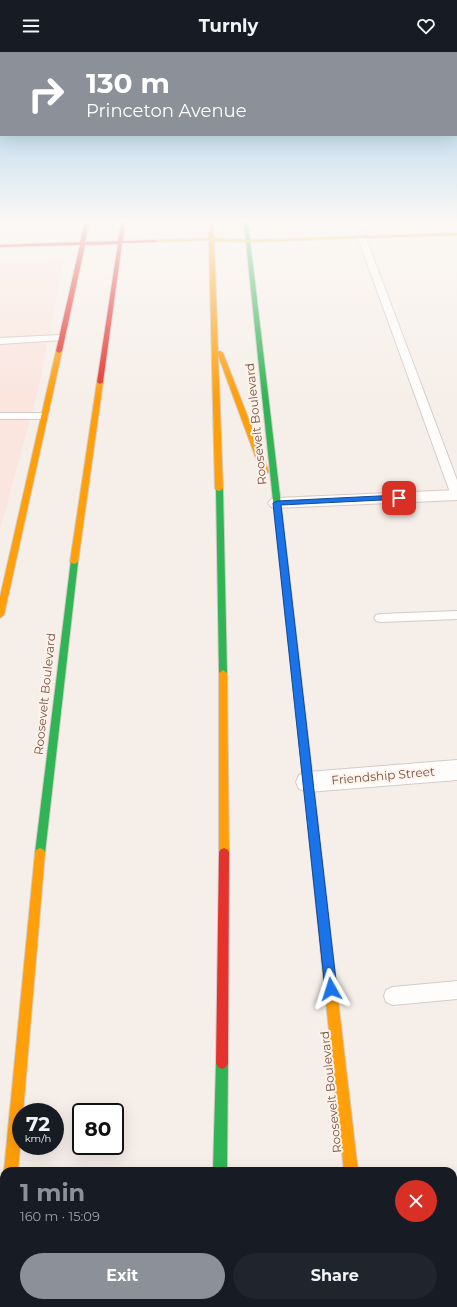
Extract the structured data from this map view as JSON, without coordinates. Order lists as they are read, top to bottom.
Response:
{
  "streets": {
    "main road": ["Roosevelt Boulevard"],
    "street": ["Friendship Street"]
  },
  "crossings": [
    ["Roosevelt Boulevard", "Friendship Street"]
  ],
  "page": {
    "header": "Turnly",
    "turn": ["130 m", "Princeton Avenue"],
    "speed": "72 km/h",
    "limit": "80",
    "heading": ["1 min", "160 m · 15:09"],
    "buttons": ["Exit", "Share"]
  }
}
